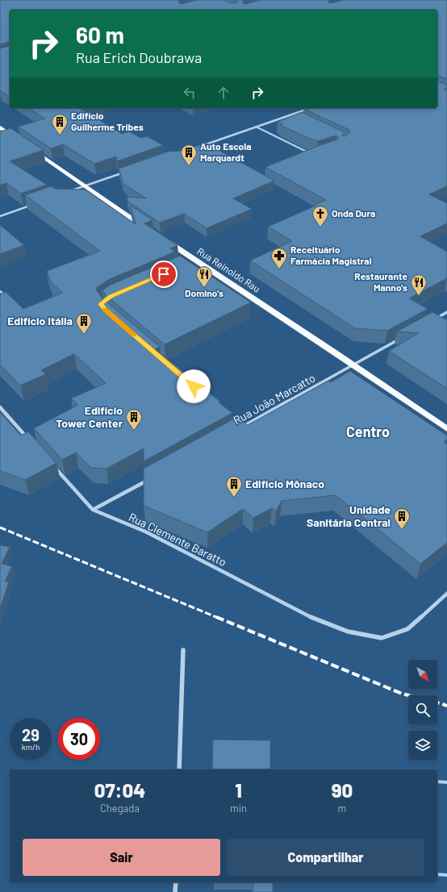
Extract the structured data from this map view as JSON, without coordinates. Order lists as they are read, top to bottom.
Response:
{
  "streets": {
    "main road": ["Rua Reinoldo Rau"],
    "street": ["Rua João Marcatto", "Rua Clemente Baratto"]
  },
  "crossings": [
    ["Rua Reinoldo Rau", "Rua João Marcatto"]
  ],
  "districts": ["Centro"],
  "places": {
    "building": [
      "Edifício Guilherme Tribes",
      "Auto Escola Marquardt",
      "Edifício Itália",
      "Edifício Tower Center",
      "Edifício Mônaco",
      "Unidade Sanitária Central"
    ],
    "church": ["Onda Dura"],
    "pharmacy": ["Receituário Farmácia Magistral"],
    "restaurant": ["Domino's", "Restaurante Manno's"]
  },
  "north": "bottom right",
  "page": {
    "turn": ["60 m", "Rua Erich Doubrawa"],
    "speed": "29 km/h",
    "limit": "30",
    "eta": [
      "07:04",
      "Chegada",
      "1",
      "min",
      "90",
      "m"
    ],
    "buttons": ["Sair", "Compartilhar"]
  }
}
